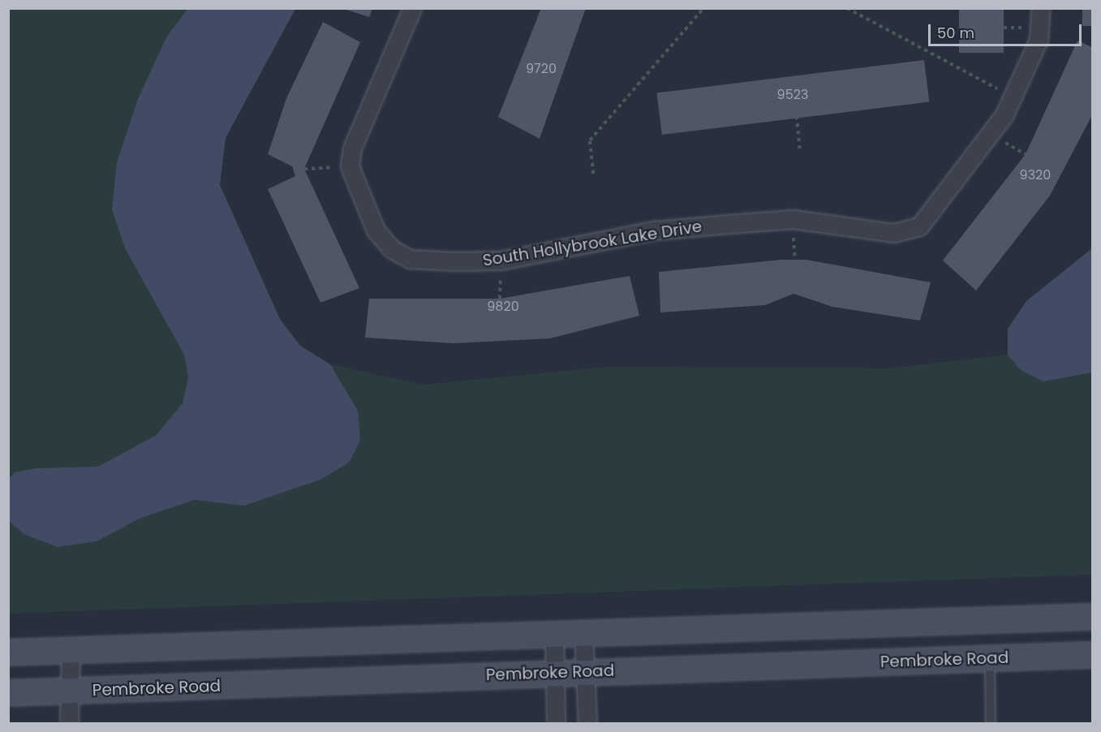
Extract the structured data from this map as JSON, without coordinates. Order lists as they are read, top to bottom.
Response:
{
  "streets": {
    "main road": ["Pembroke Road"],
    "street": ["South Hollybrook Lake Drive"]
  },
  "house_numbers": [
    "9720",
    "9523",
    "9320",
    "9820"
  ],
  "scale_bar": "50 m"
}
